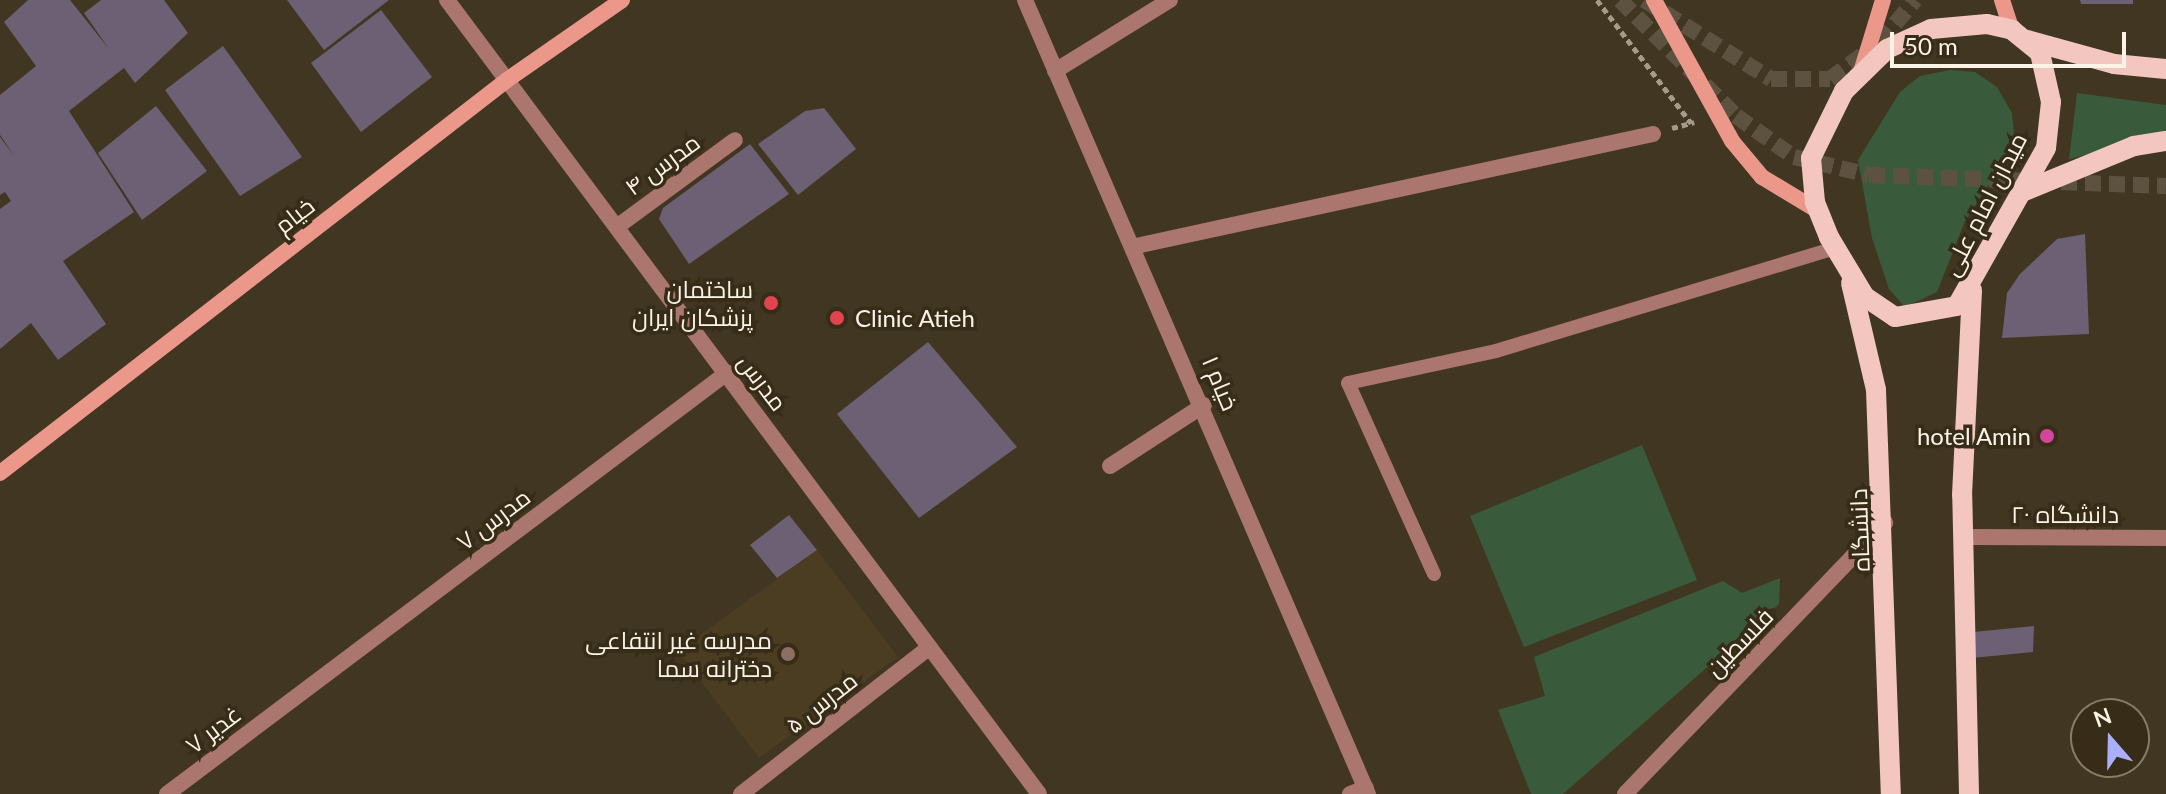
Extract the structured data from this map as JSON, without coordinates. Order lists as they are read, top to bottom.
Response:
{
  "streets": {
    "main road": ["میدان امام علی", "خیام", "دانشگاه"],
    "street": [
      "مدرس ۴",
      "مدرس",
      "خیام ۱",
      "دانشگاه ۲۰",
      "مدرس ۷",
      "فلسطین",
      "مدرس ۵",
      "غدیر ۷"
    ]
  },
  "crossings": [
    ["مدرس ۴", "مدرس"],
    ["میدان امام علی", "دانشگاه"],
    ["خیام", "مدرس"],
    ["مدرس", "مدرس ۷"],
    ["مدرس", "مدرس ۵"],
    ["مدرس ۷", "غدیر ۷"],
    ["دانشگاه", "فلسطین"]
  ],
  "places": [
    "ساختمان پزشکان ایران",
    "Clinic Atieh",
    "hotel Amin",
    "مدرسه غیر انتفاعی دخترانه سما"
  ],
  "scale_bar": "50 m",
  "north": "top"
}
